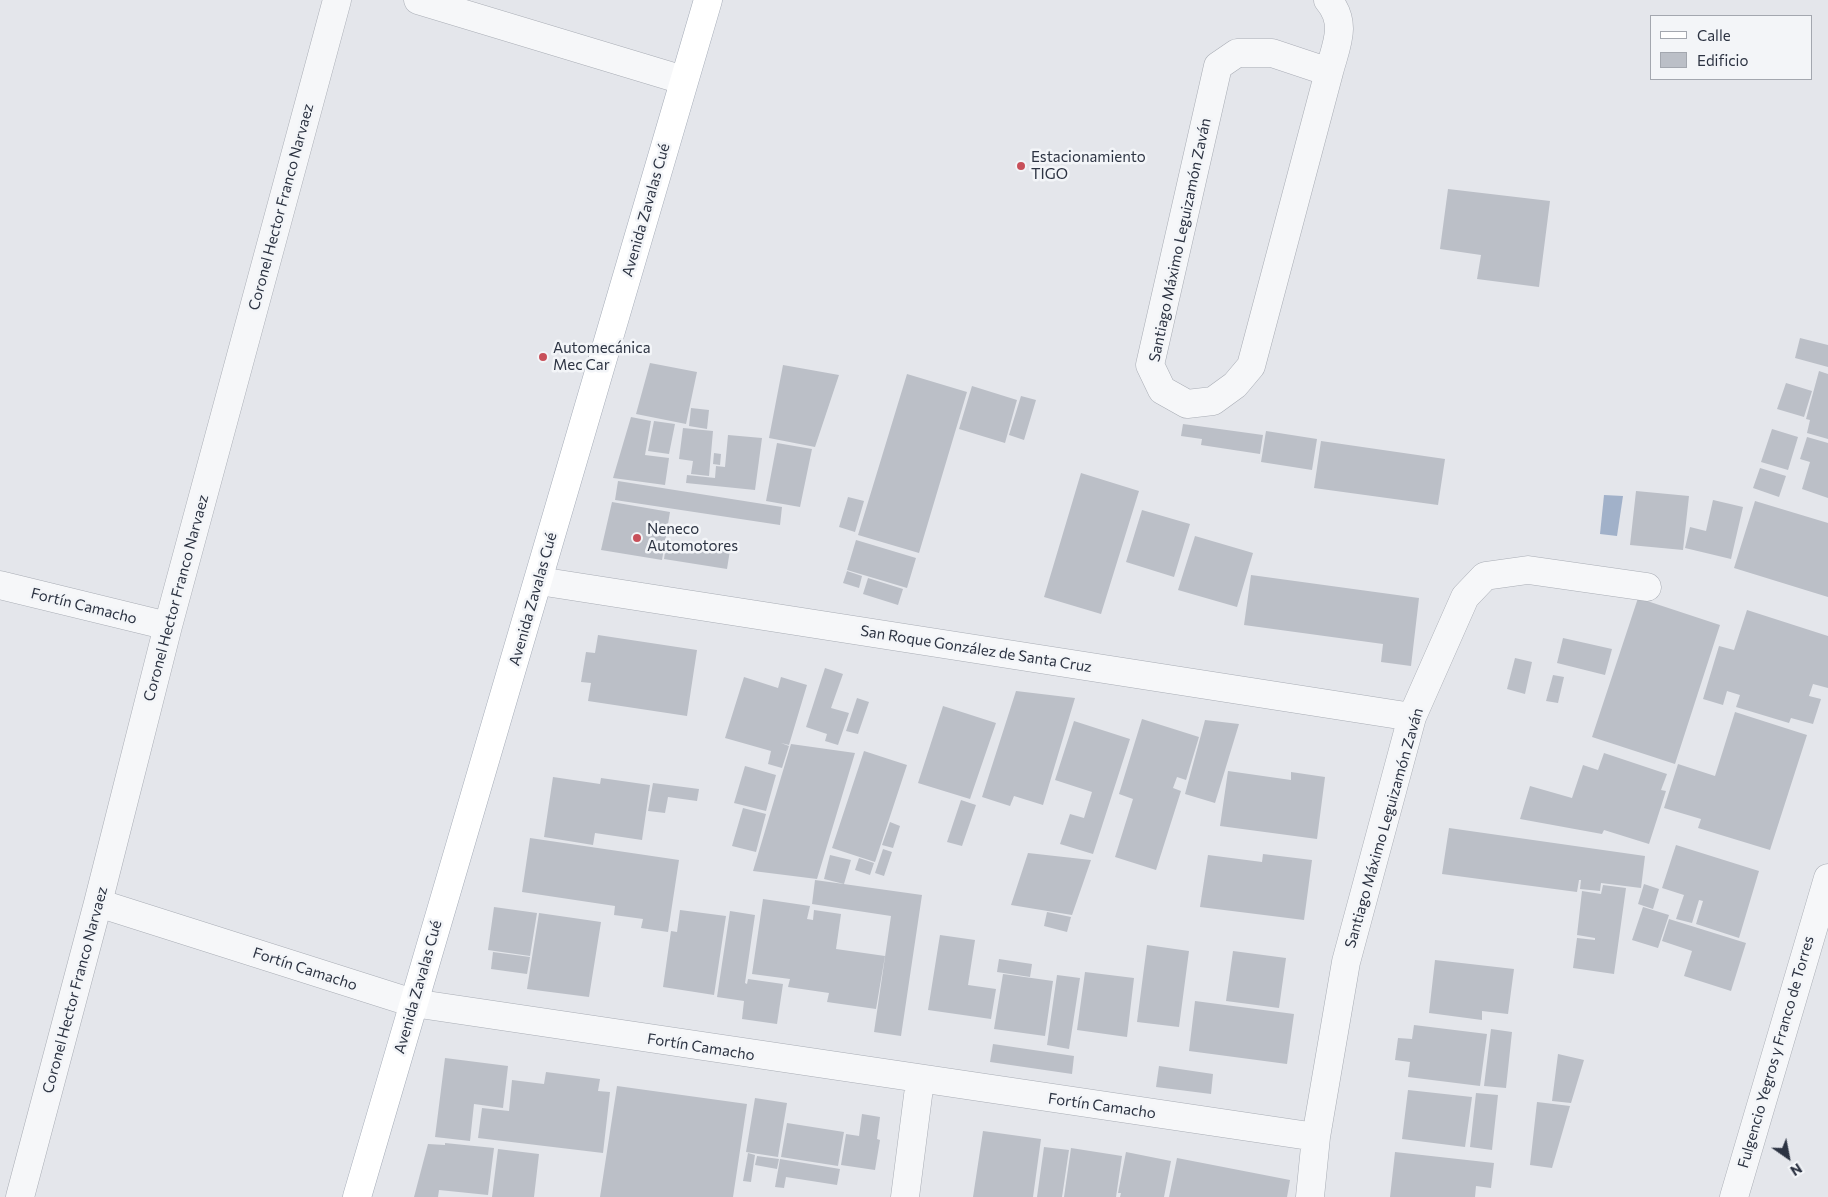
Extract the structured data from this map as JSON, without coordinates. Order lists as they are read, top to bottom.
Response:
{
  "streets": {
    "main road": ["Avenida Zavalas Cué"],
    "street": [
      "Coronel Hector Franco Narvaez",
      "Santiago Máximo Leguizamón Zaván",
      "Fortín Camacho",
      "San Roque González de Santa Cruz",
      "Fulgencio Yegros y Franco de Torres"
    ]
  },
  "crossings": [
    ["Coronel Hector Franco Narvaez", "Fortín Camacho"],
    ["Avenida Zavalas Cué", "Fortín Camacho"],
    ["Avenida Zavalas Cué", "San Roque González de Santa Cruz"],
    ["Santiago Máximo Leguizamón Zaván", "Fortín Camacho"],
    ["Santiago Máximo Leguizamón Zaván", "San Roque González de Santa Cruz"]
  ],
  "places": ["Estacionamiento TIGO", "Automecánica Mec Car", "Neneco Automotores"],
  "legend": ["Calle", "Edificio"],
  "north": "bottom right"
}
